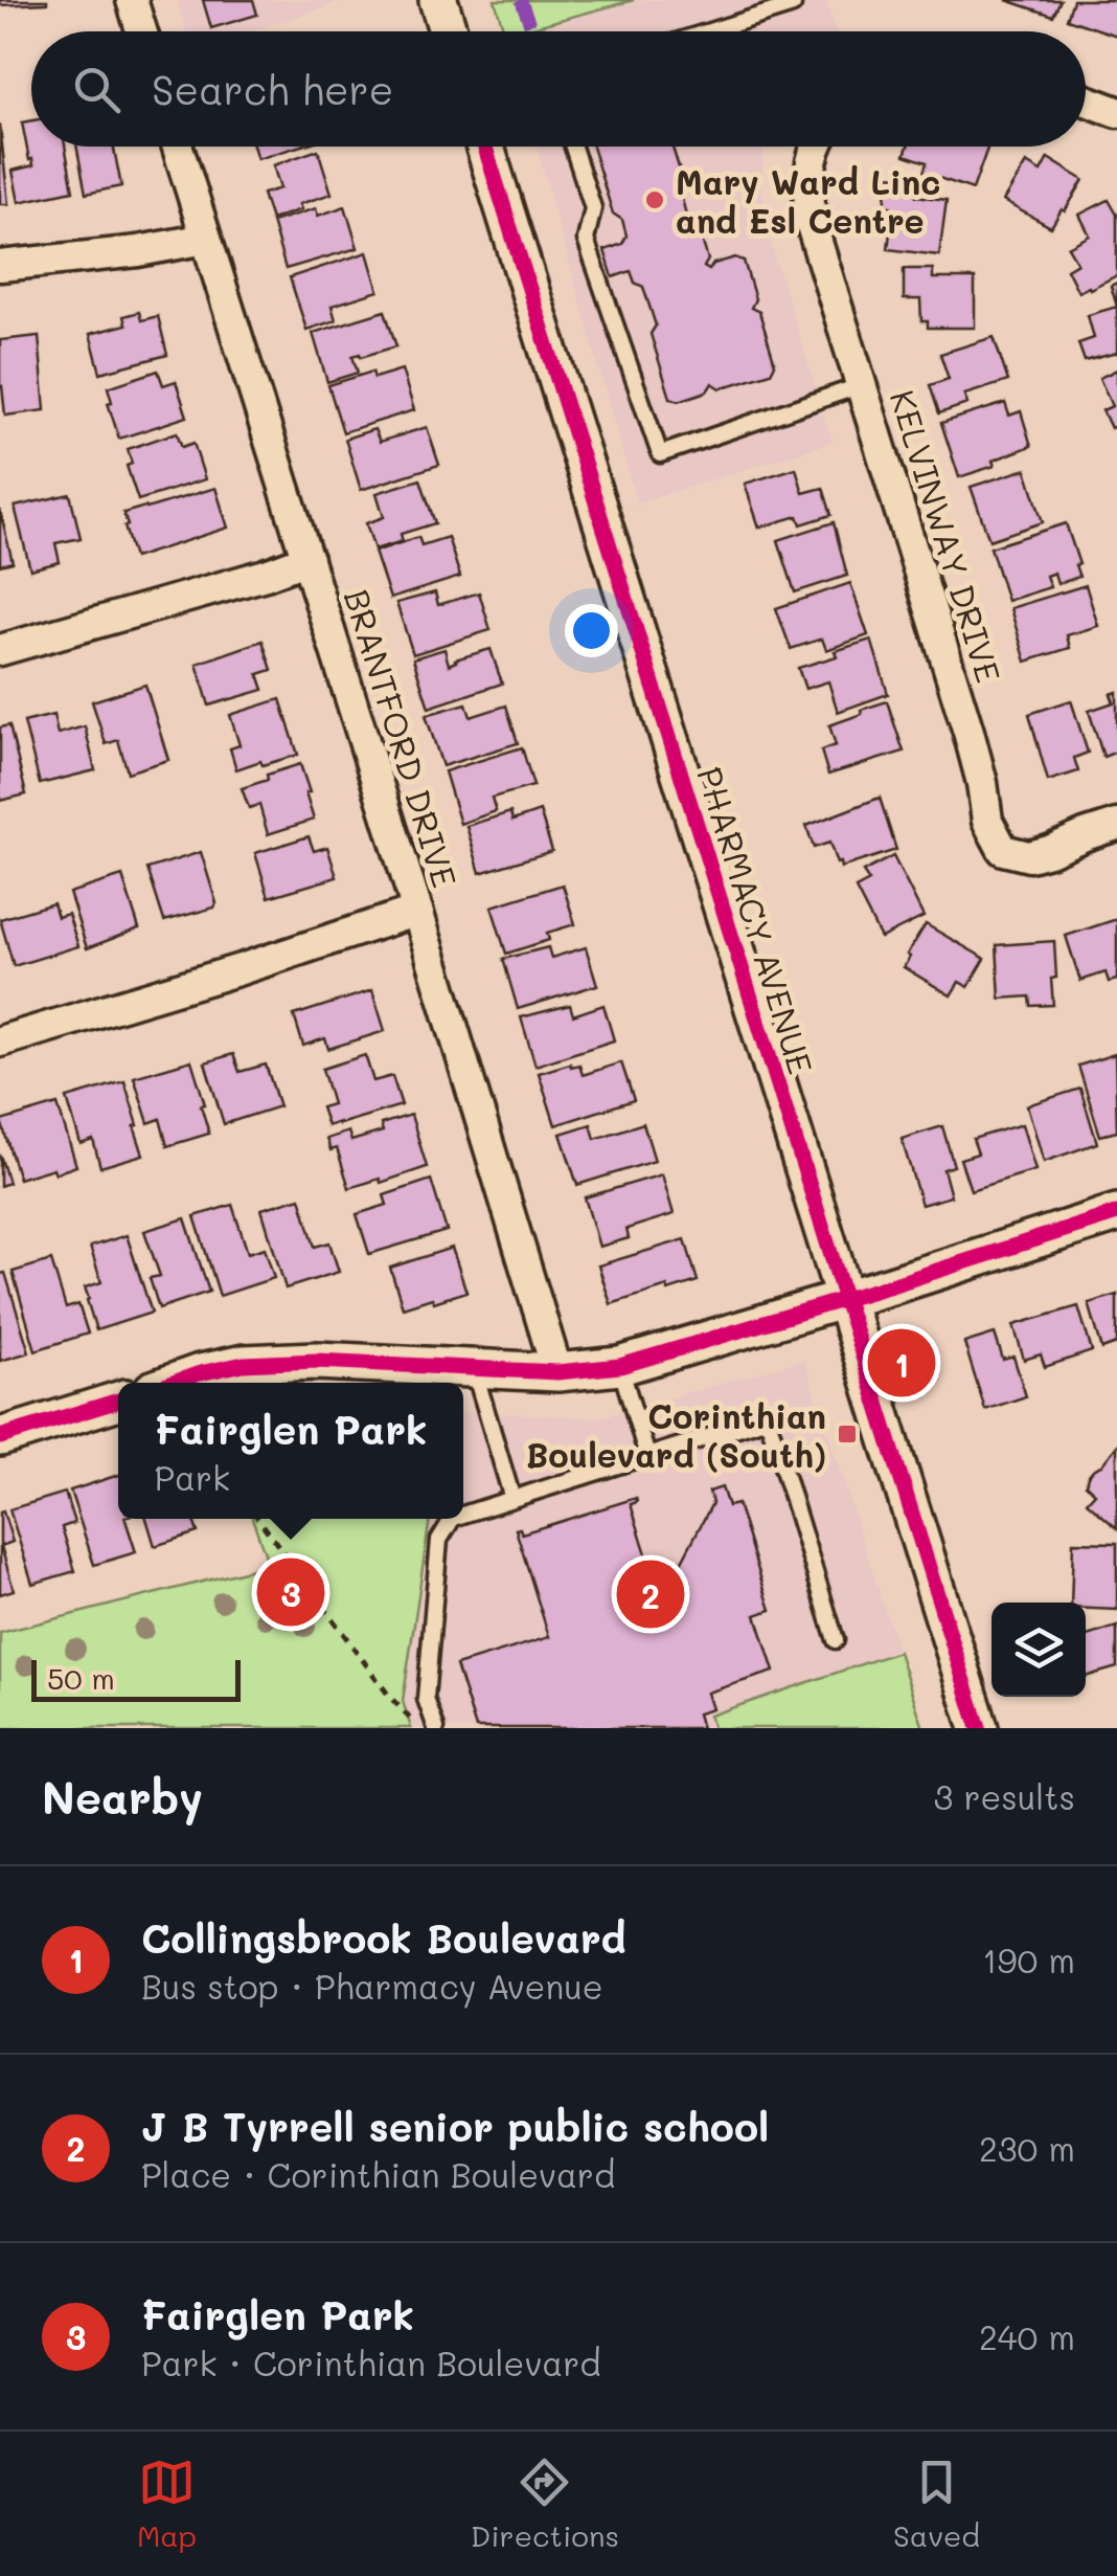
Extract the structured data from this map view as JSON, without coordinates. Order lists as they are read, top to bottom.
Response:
{
  "streets": {
    "street": ["KELVINWAY DRIVE", "BRANTFORD DRIVE", "PHARMACY AVENUE"]
  },
  "places": {
    "other": ["Mary Ward Linc and Esl Centre"],
    "transit": ["Corinthian Boulevard (South)"]
  },
  "scale_bar": "50 m",
  "page": {
    "search": "Search here",
    "pins": ["1", "3", "2"],
    "popup": ["Fairglen Park", "Park"],
    "scale": "50 m",
    "heading": ["Nearby", "3 results"],
    "list": [
      {
        "mark": "1",
        "name": "Collingsbrook Boulevard",
        "note": "Bus stop · Pharmacy Avenue",
        "value": "190 m"
      },
      {
        "mark": "2",
        "name": "J B Tyrrell senior public school",
        "note": "Place · Corinthian Boulevard",
        "value": "230 m"
      },
      {
        "mark": "3",
        "name": "Fairglen Park",
        "note": "Park · Corinthian Boulevard",
        "value": "240 m"
      }
    ],
    "nav": ["Map", "Directions", "Saved"]
  }
}
